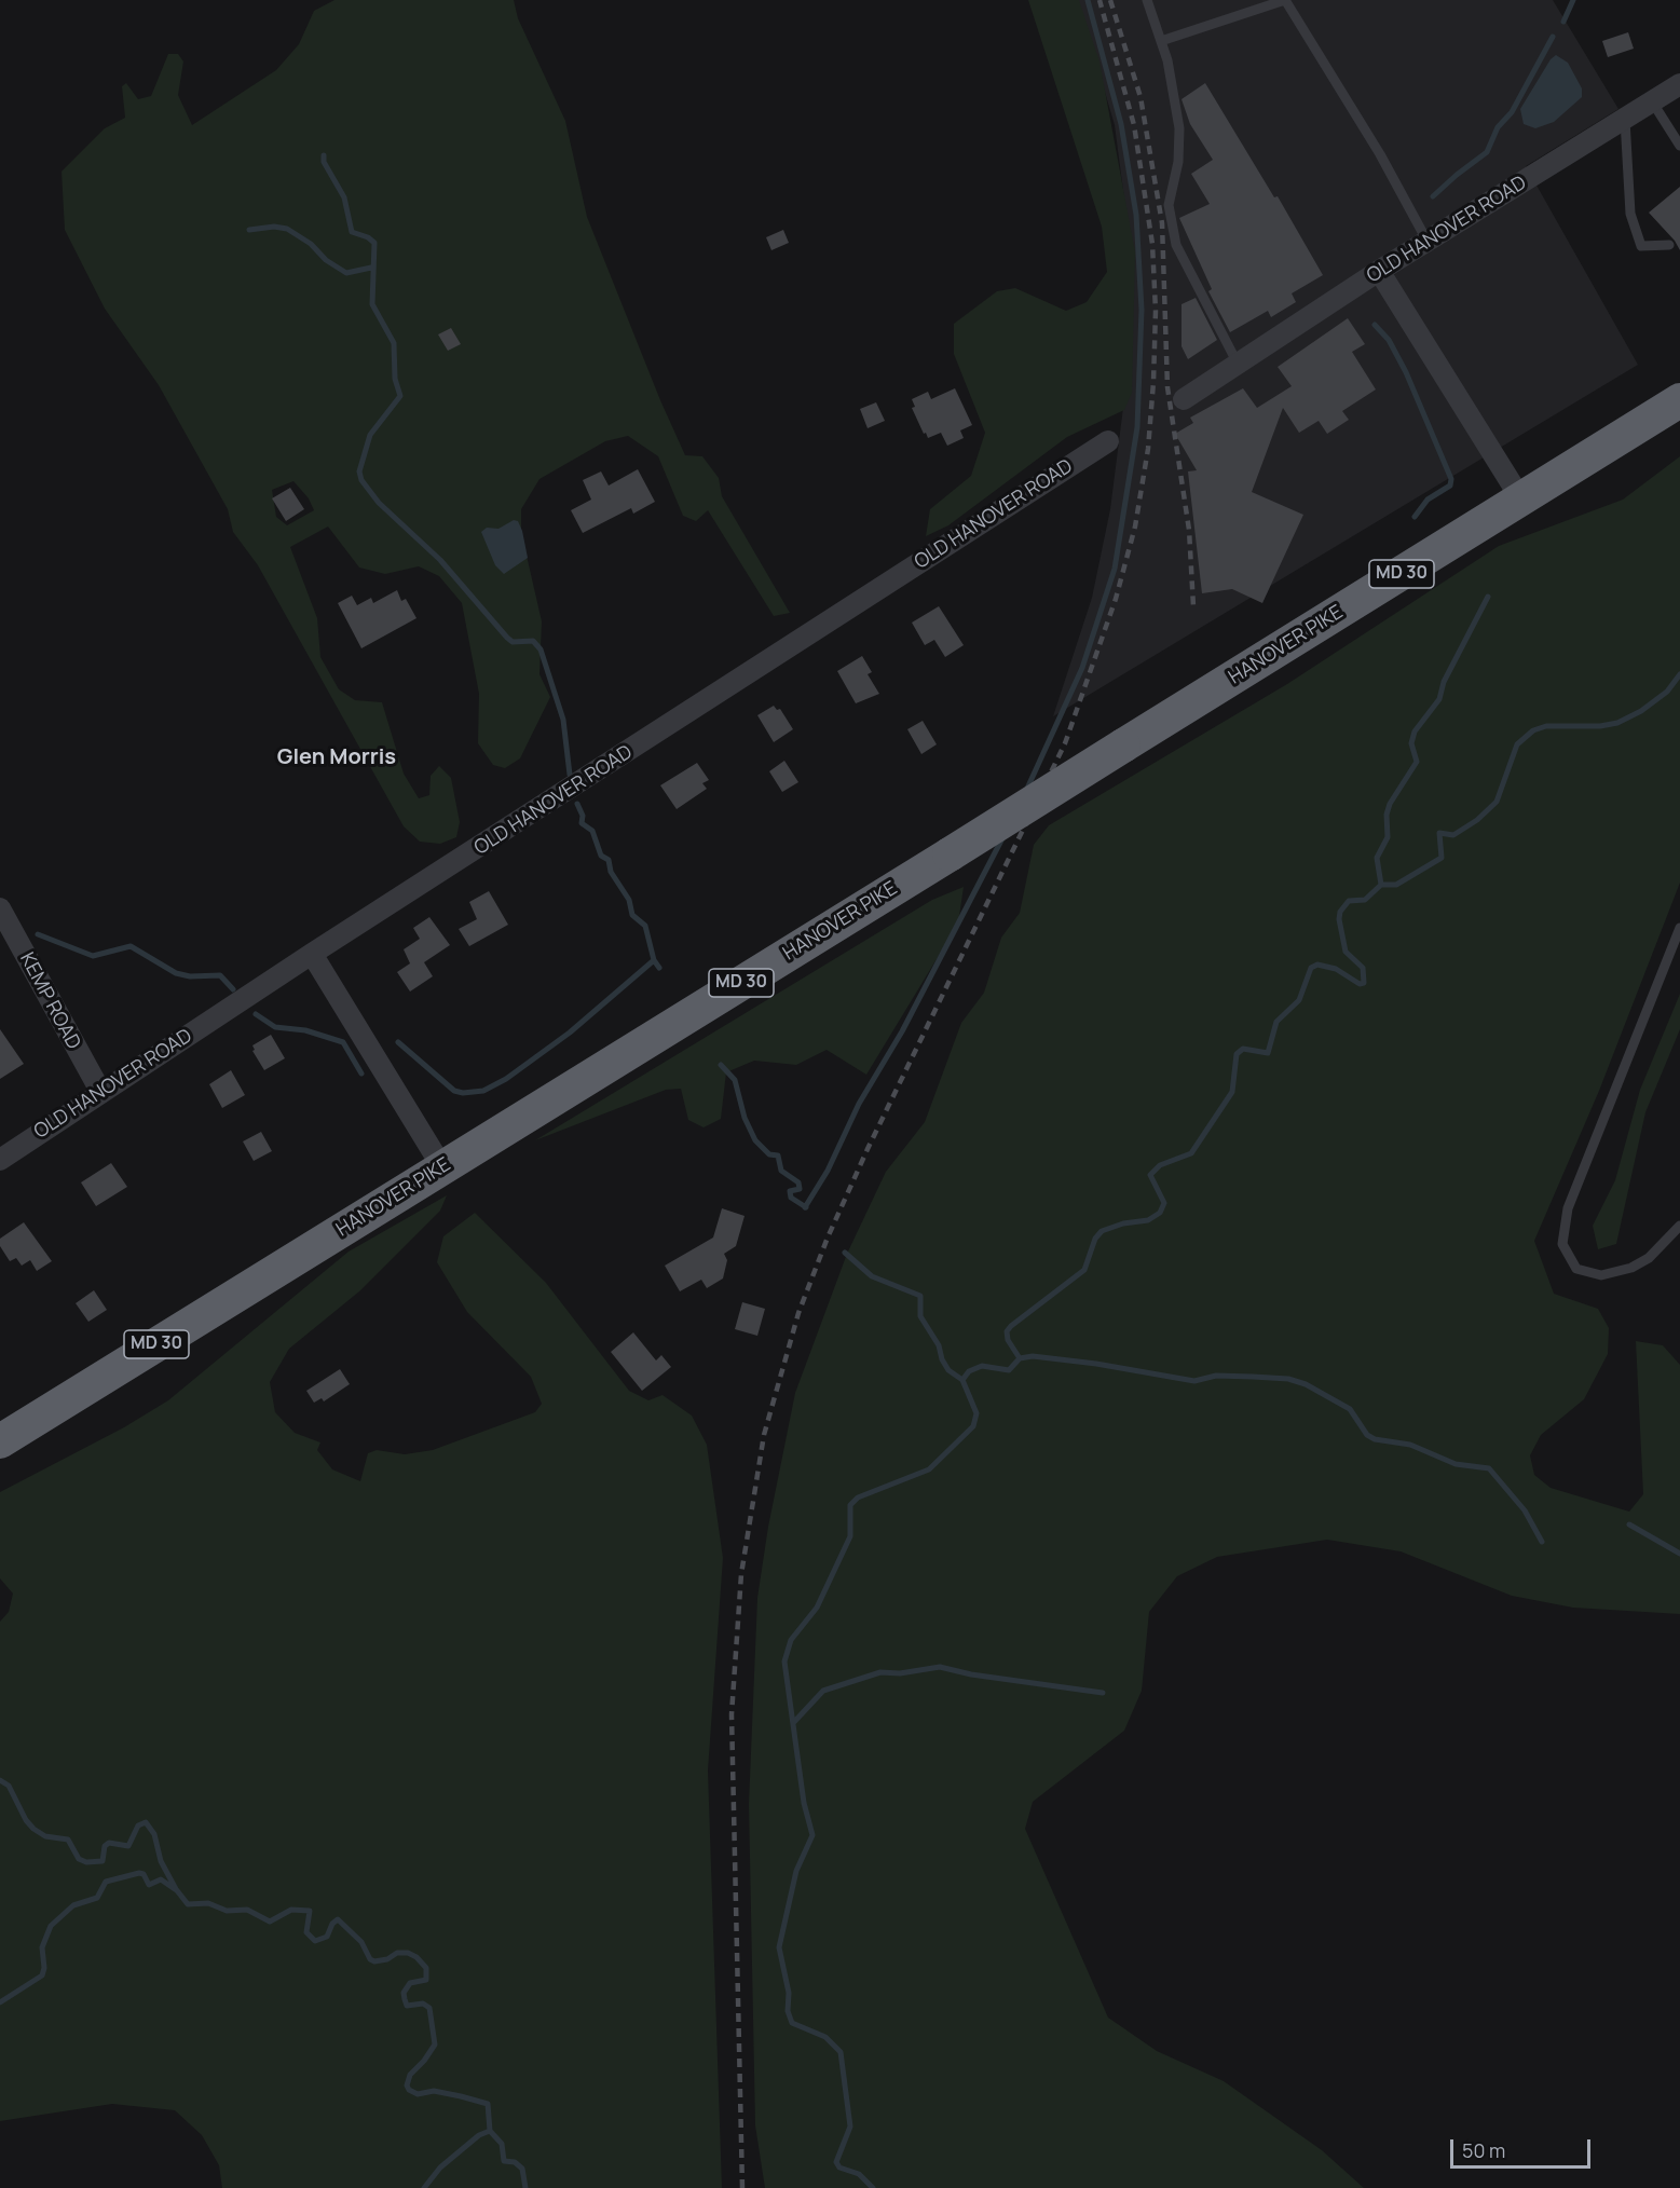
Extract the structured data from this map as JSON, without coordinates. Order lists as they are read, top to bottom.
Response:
{
  "streets": {
    "highway": ["MD 30", "HANOVER PIKE"],
    "street": ["OLD HANOVER ROAD", "KEMP ROAD"]
  },
  "crossings": [
    ["OLD HANOVER ROAD", "KEMP ROAD"]
  ],
  "districts": ["Glen Morris"],
  "scale_bar": "50 m"
}
